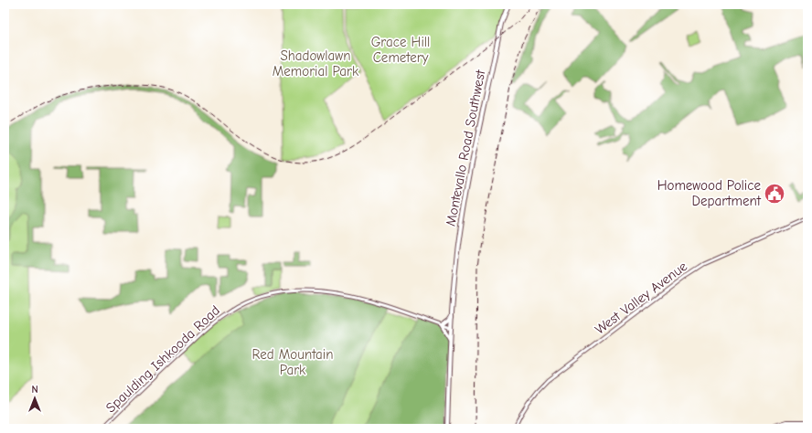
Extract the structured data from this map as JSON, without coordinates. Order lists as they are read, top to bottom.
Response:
{
  "streets": {
    "main road": ["Montevallo Road Southwest"],
    "street": ["West Valley Avenue", "Spaulding Ishkooda Road"]
  },
  "parks": ["Grace Hill Cemetery", "Shadowlawn Memorial Park", "Red Mountain Park"],
  "places": {
    "public building": ["Homewood Police Department"]
  },
  "north": "top"
}
